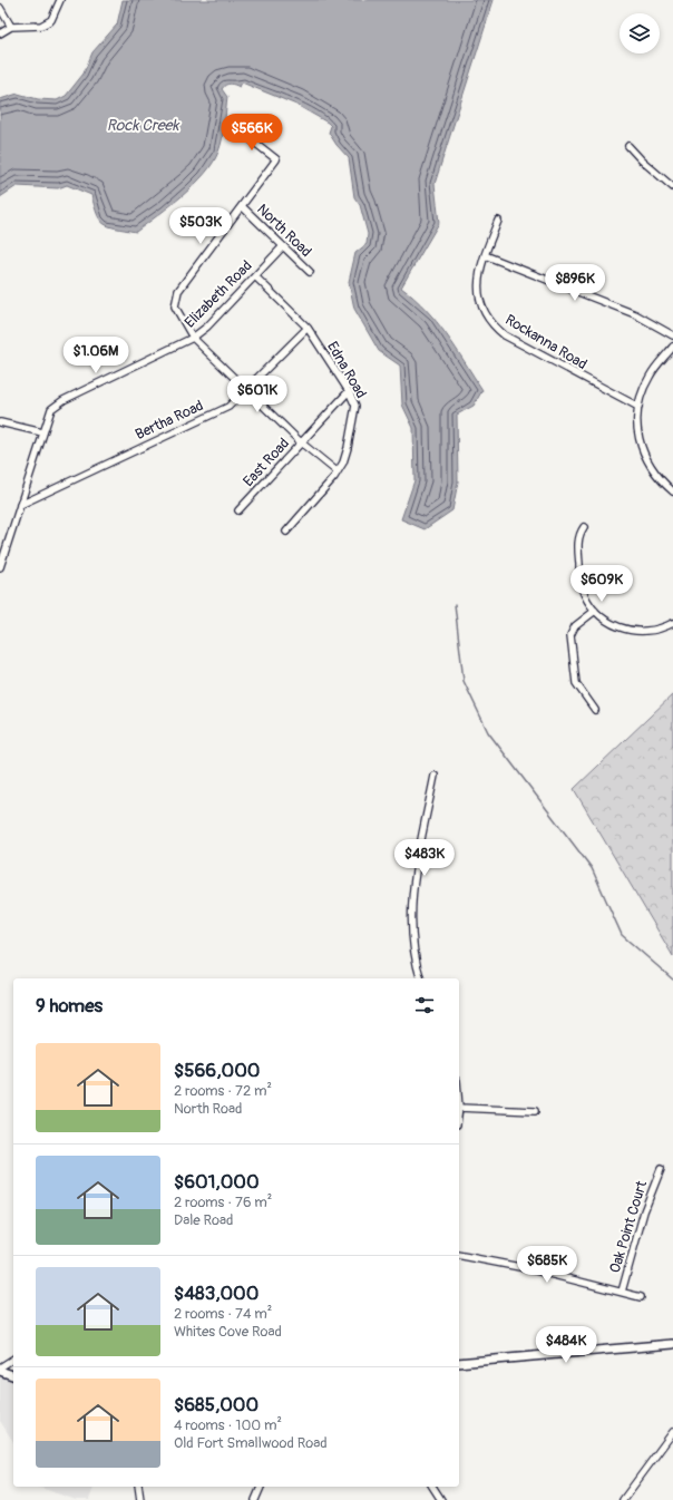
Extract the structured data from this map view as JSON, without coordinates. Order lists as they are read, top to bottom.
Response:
{
  "streets": {
    "street": [
      "North Road",
      "Elizabeth Road",
      "Rockanna Road",
      "Edna Road",
      "Bertha Road",
      "East Road",
      "Oak Point Court"
    ]
  },
  "crossings": [
    ["North Road", "Elizabeth Road"],
    ["Elizabeth Road", "Edna Road"],
    ["Elizabeth Road", "Bertha Road"],
    ["Edna Road", "Bertha Road"],
    ["Edna Road", "East Road"]
  ],
  "water": ["Rock Creek"],
  "page": {
    "price": [
      "$566K",
      "$503K",
      "$896K",
      "$1.06M",
      "$601K",
      "$609K",
      "$483K",
      "$685K",
      "$484K"
    ],
    "heading": "9 homes",
    "list": [
      {
        "name": "$566,000",
        "note": "2 rooms · 72 m² · North Road"
      },
      {
        "name": "$601,000",
        "note": "2 rooms · 76 m² · Dale Road"
      },
      {
        "name": "$483,000",
        "note": "2 rooms · 74 m² · Whites Cove Road"
      },
      {
        "name": "$685,000",
        "note": "4 rooms · 100 m² · Old Fort Smallwood Road"
      }
    ]
  }
}
